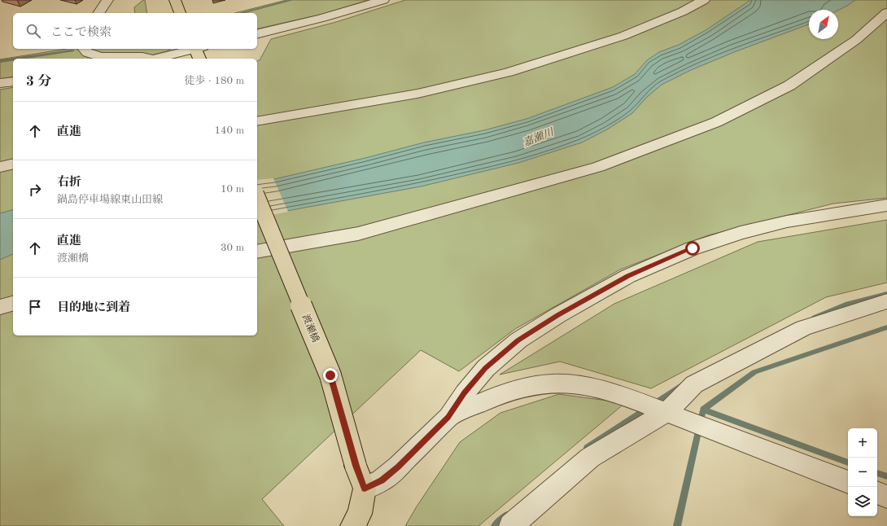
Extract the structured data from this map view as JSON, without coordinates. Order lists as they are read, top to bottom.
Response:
{
  "streets": {
    "main road": ["渡瀬橋"]
  },
  "water": ["嘉瀬川"],
  "north": "top right",
  "page": {
    "search": "ここで検索",
    "heading": ["3 分", "徒歩 · 180 m"],
    "list": [
      ["直進", "140 m"],
      ["右折", "鍋島停車場線東山田線", "10 m"],
      ["直進", "渡瀬橋", "30 m"],
      "目的地に到着"
    ],
    "map_buttons": ["+", "−"]
  }
}
